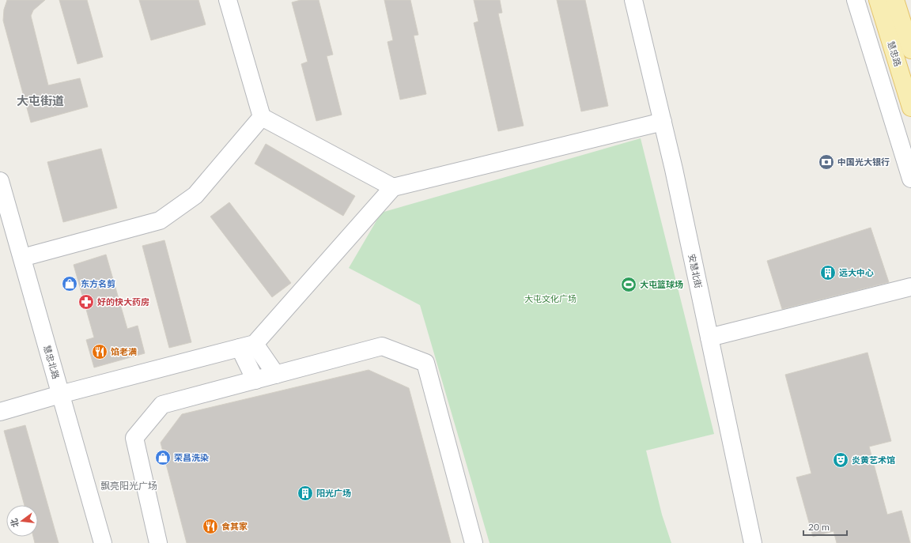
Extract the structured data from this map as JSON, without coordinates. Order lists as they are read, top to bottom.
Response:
{
  "streets": {
    "main road": ["慧忠路"],
    "street": ["安慧北街", "慧忠北路"]
  },
  "districts": ["大屯街道", "飘亮阳光广场"],
  "parks": ["大屯文化广场"],
  "places": {
    "bank": ["中国光大银行"],
    "building": ["远大中心", "阳光广场"],
    "shop": ["东方名剪", "荣昌洗染"],
    "sports": ["大屯篮球场"],
    "pharmacy": ["好的快大药房"],
    "restaurant": ["馅老满", "食其家"],
    "theatre": ["炎黄艺术馆"]
  },
  "scale_bar": "20 m",
  "north": "left"
}
